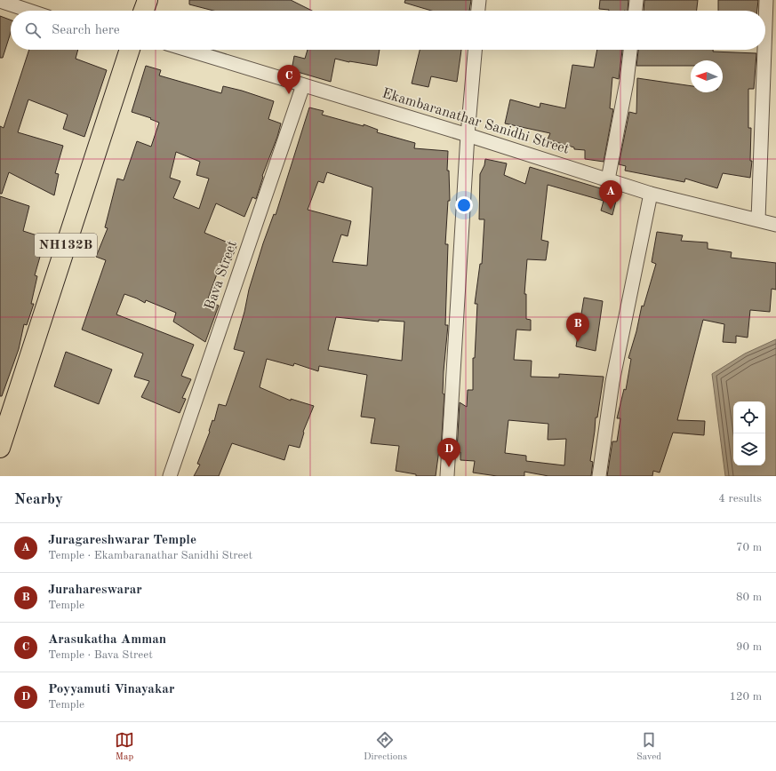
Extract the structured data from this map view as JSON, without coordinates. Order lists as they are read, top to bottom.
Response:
{
  "streets": {
    "highway": ["NH132B"],
    "street": ["Ekambaranathar Sanidhi Street", "Bava Street"]
  },
  "crossings": [
    ["Ekambaranathar Sanidhi Street", "Bava Street"]
  ],
  "north": "left",
  "page": {
    "search": "Search here",
    "pins": [
      "C",
      "A",
      "B",
      "D"
    ],
    "heading": ["Nearby", "4 results"],
    "list": [
      {
        "mark": "A",
        "name": "Juragareshwarar Temple",
        "note": "Temple · Ekambaranathar Sanidhi Street",
        "value": "70 m"
      },
      {
        "mark": "B",
        "name": "Jurahareswarar",
        "note": "Temple",
        "value": "80 m"
      },
      {
        "mark": "C",
        "name": "Arasukatha Amman",
        "note": "Temple · Bava Street",
        "value": "90 m"
      },
      {
        "mark": "D",
        "name": "Poyyamuti Vinayakar",
        "note": "Temple",
        "value": "120 m"
      }
    ],
    "nav": ["Map", "Directions", "Saved"]
  }
}
